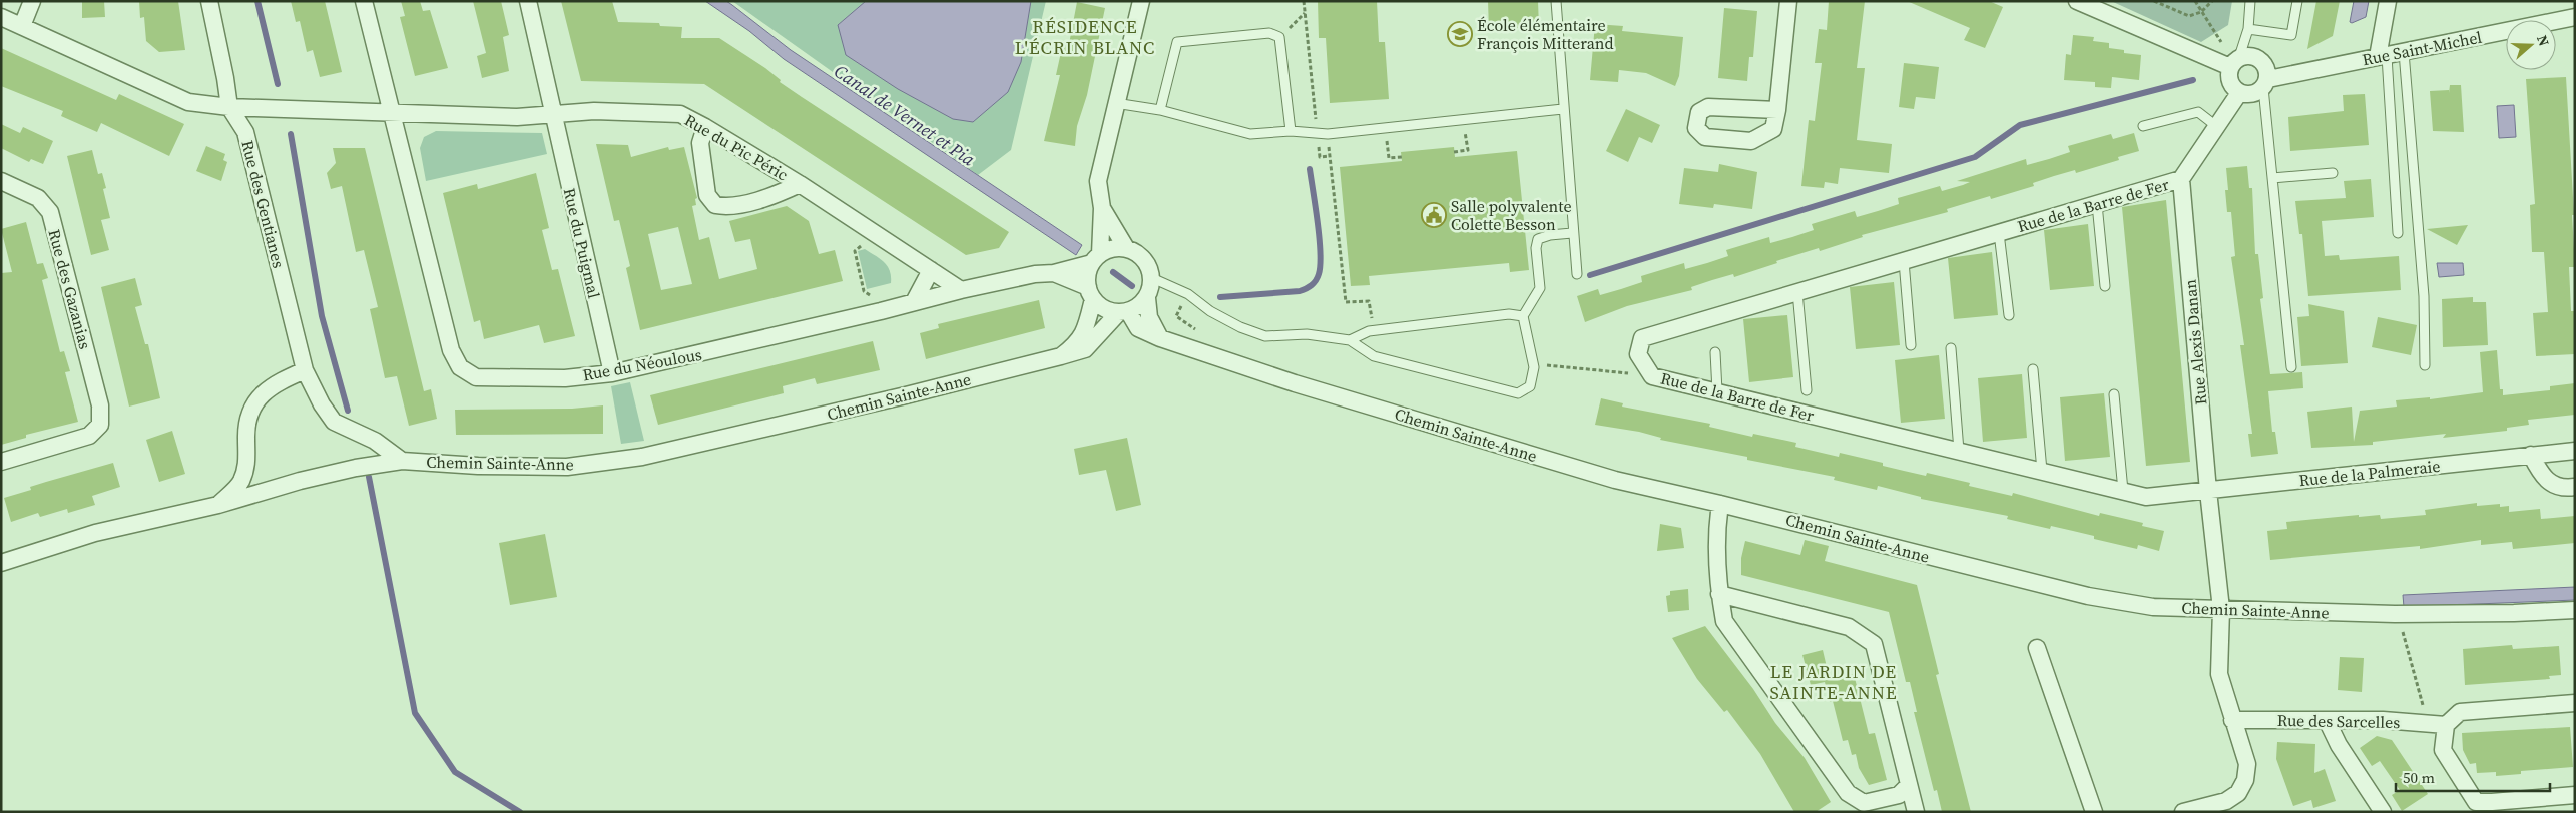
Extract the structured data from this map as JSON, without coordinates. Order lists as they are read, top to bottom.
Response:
{
  "streets": {
    "street": [
      "Rue Saint-Michel",
      "Rue du Pic Péric",
      "Rue des Gentianes",
      "Rue de la Barre de Fer",
      "Rue du Puigmal",
      "Rue des Gazanias",
      "Rue Alexis Danan",
      "Rue du Néoulous",
      "Chemin Sainte-Anne",
      "Rue de la Palmeraie",
      "Rue des Sarcelles"
    ]
  },
  "crossings": [
    ["Rue du Pic Péric", "Rue des Gentianes"],
    ["Rue du Pic Péric", "Rue du Puigmal"],
    ["Rue du Pic Péric", "Rue du Néoulous"],
    ["Rue des Gentianes", "Chemin Sainte-Anne"],
    ["Rue de la Barre de Fer", "Rue Alexis Danan"],
    ["Rue de la Barre de Fer", "Rue de la Palmeraie"],
    ["Rue du Puigmal", "Rue du Néoulous"],
    ["Rue Alexis Danan", "Chemin Sainte-Anne"],
    ["Rue Alexis Danan", "Rue de la Palmeraie"],
    ["Rue Alexis Danan", "Rue des Sarcelles"],
    ["Rue du Néoulous", "Chemin Sainte-Anne"]
  ],
  "districts": ["RÉSIDENCE L'ÉCRIN BLANC", "LE JARDIN DE SAINTE-ANNE"],
  "water": ["Canal de Vernet et Pia"],
  "places": {
    "school or university": ["École élémentaire François Mitterand"],
    "public building": ["Salle polyvalente Colette Besson"]
  },
  "scale_bar": "50 m",
  "north": "right"
}
